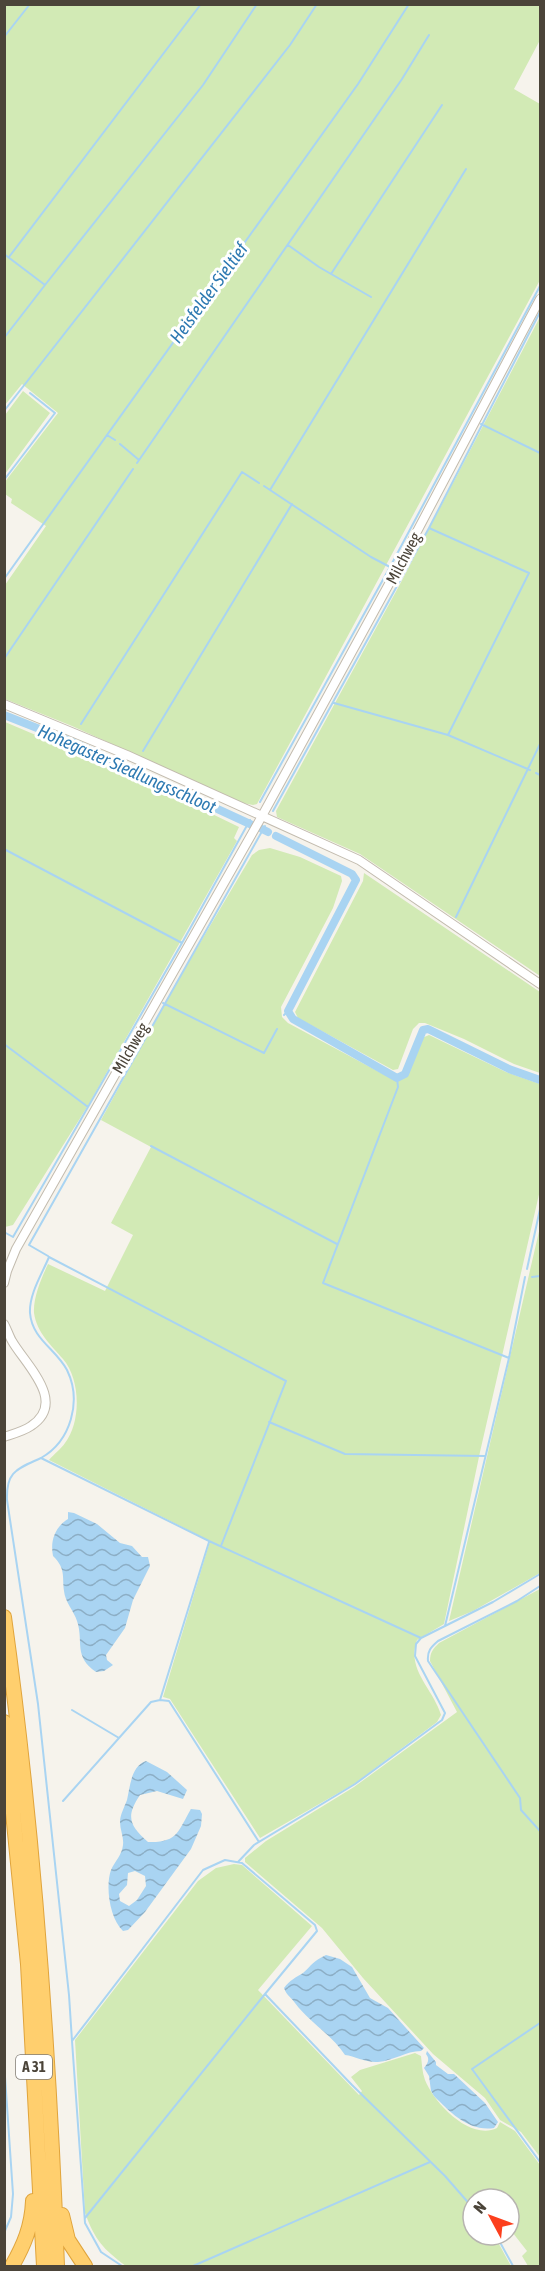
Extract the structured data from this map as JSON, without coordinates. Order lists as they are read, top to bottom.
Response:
{
  "streets": {
    "highway": ["A 31"],
    "street": ["Milchweg"]
  },
  "water": ["Heisfelder Sieltief", "Hohegaster Siedlungsschloot"],
  "north": "top left"
}
